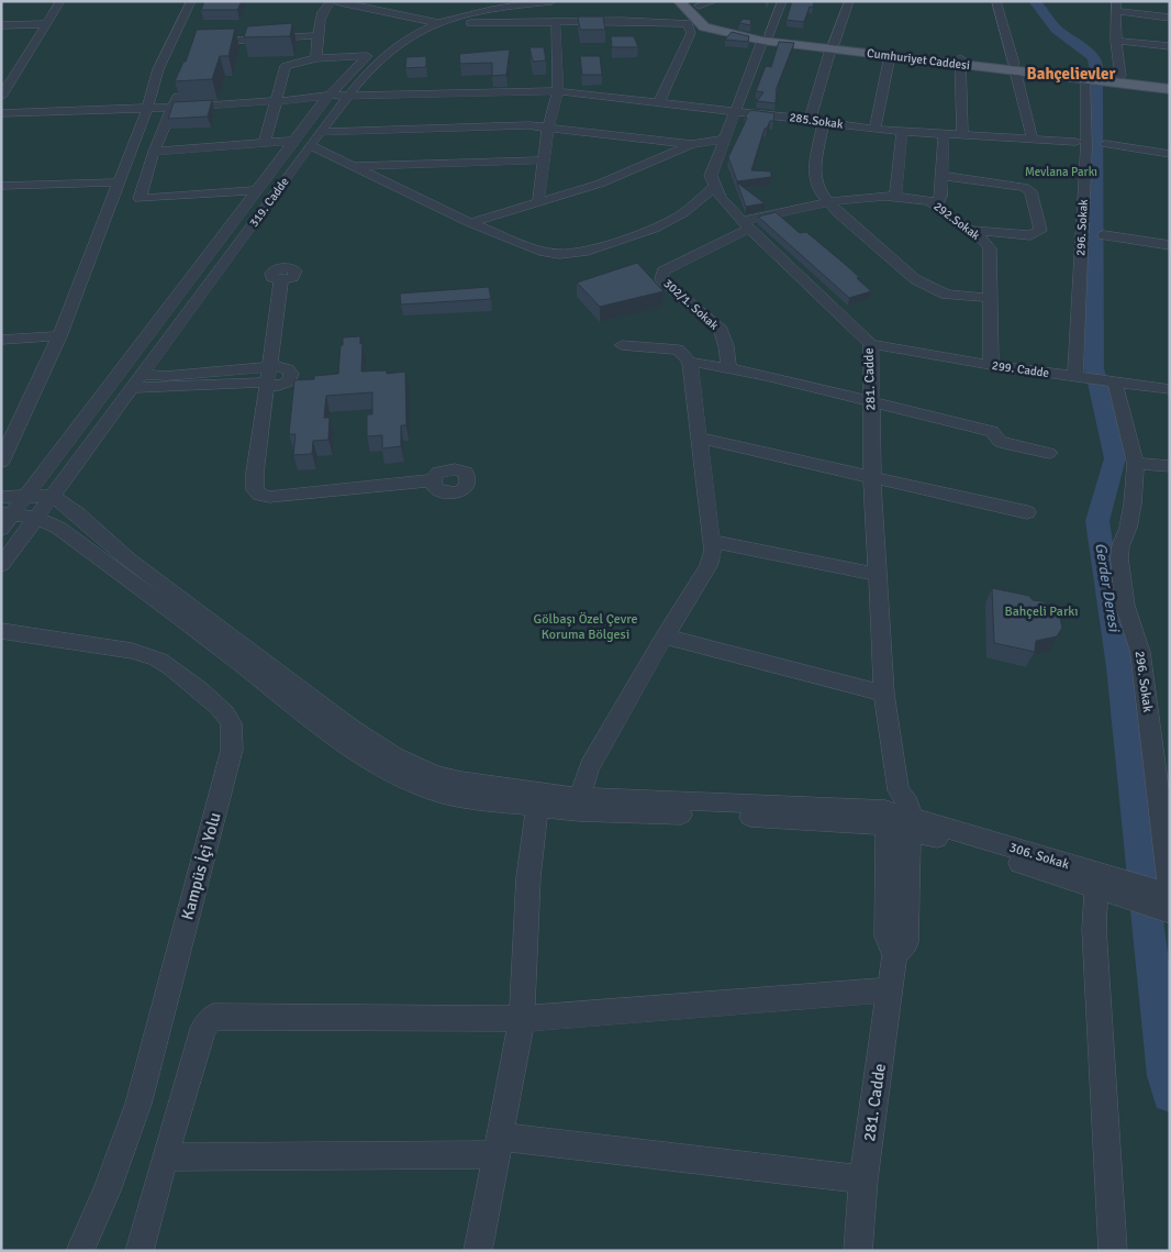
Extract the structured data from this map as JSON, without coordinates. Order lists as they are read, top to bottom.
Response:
{
  "streets": {
    "main road": ["Cumhuriyet Caddesi"],
    "street": [
      "285.Sokak",
      "319. Cadde",
      "292.Sokak",
      "296. Sokak",
      "302/1. Sokak",
      "299. Cadde",
      "281. Cadde",
      "Kampüs İçi Yolu"
    ]
  },
  "crossings": [
    ["Cumhuriyet Caddesi", "296. Sokak"],
    ["285.Sokak", "319. Cadde"],
    ["292.Sokak", "302/1. Sokak"],
    ["292.Sokak", "299. Cadde"],
    ["292.Sokak", "281. Cadde"],
    ["296. Sokak", "299. Cadde"],
    ["302/1. Sokak", "281. Cadde"],
    ["299. Cadde", "281. Cadde"]
  ],
  "districts": ["Bahçelievler"],
  "water": ["Gerder Deresi"],
  "parks": ["Mevlana Parkı", "Bahçeli Parkı", "Gölbaşı Özel Çevre Koruma Bölgesi"]
}
